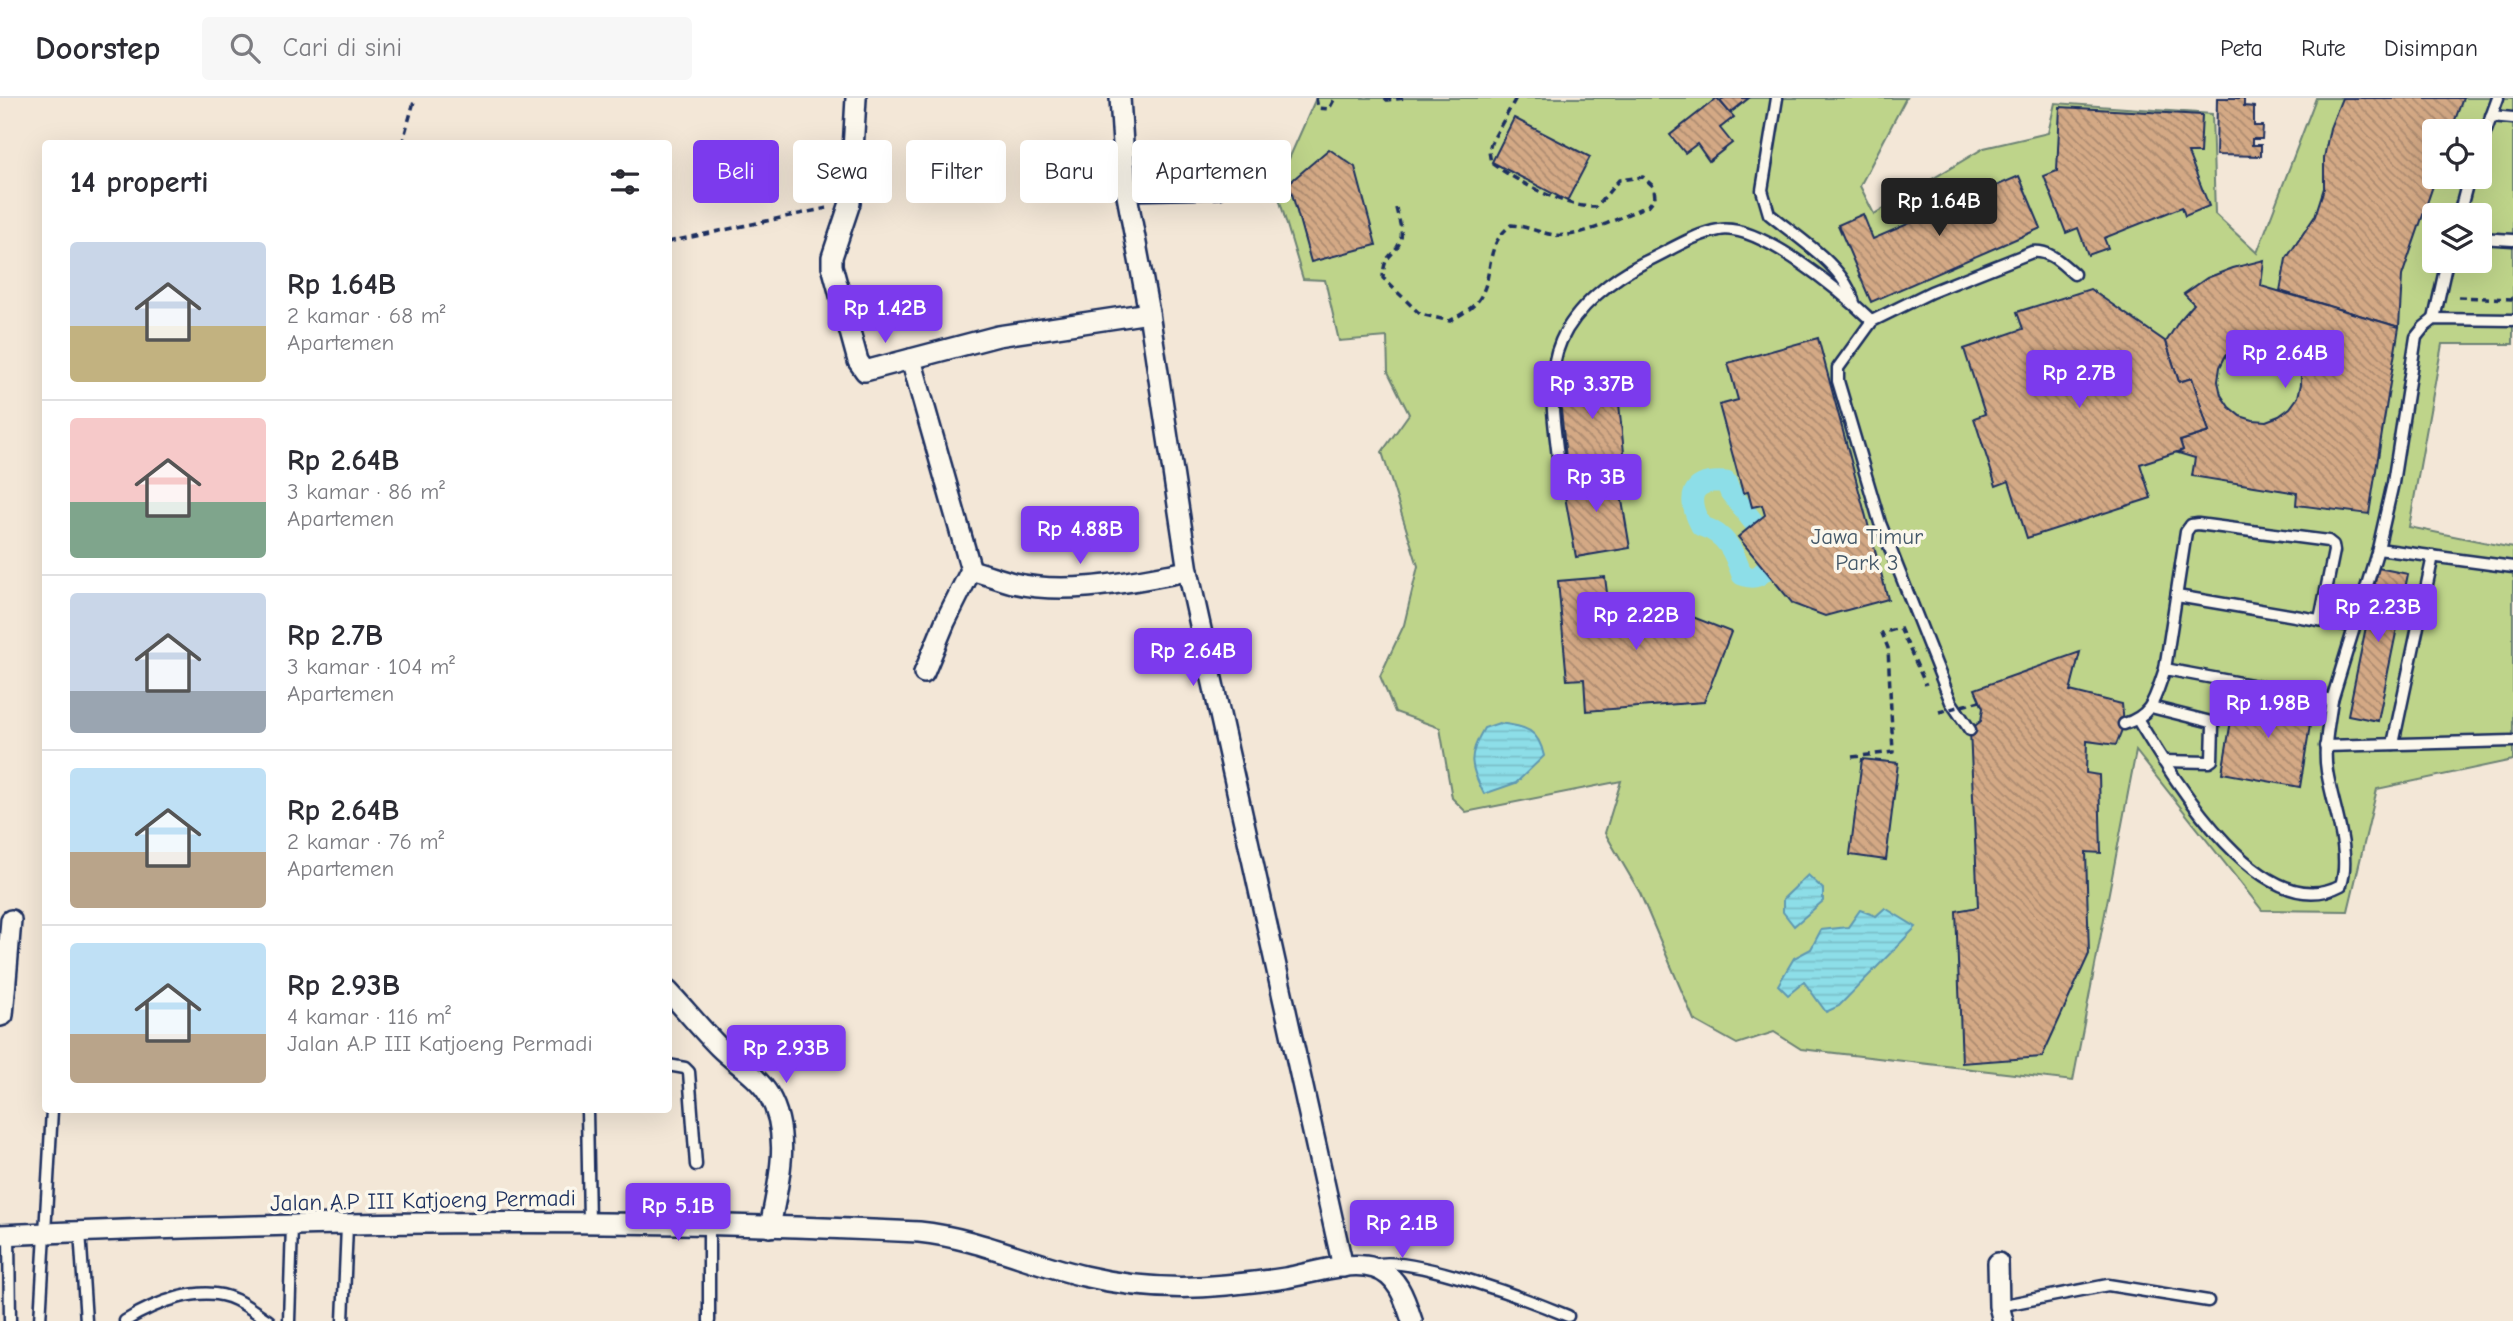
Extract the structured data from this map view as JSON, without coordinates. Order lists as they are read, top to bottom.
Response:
{
  "streets": {
    "street": ["Jalan A.P III Katjoeng Permadi"]
  },
  "parks": ["Jawa Timur Park 3"],
  "page": {
    "header": "Doorstep",
    "search": "Cari di sini",
    "nav": ["Peta", "Rute", "Disimpan"],
    "chip": [
      "Beli",
      "Sewa",
      "Filter",
      "Baru",
      "Apartemen"
    ],
    "heading": "14 properti",
    "price": [
      "Rp 1.64B",
      "Rp 1.42B",
      "Rp 2.64B",
      "Rp 2.7B",
      "Rp 3.37B",
      "Rp 3B",
      "Rp 4.88B",
      "Rp 2.23B",
      "Rp 2.22B",
      "Rp 2.64B",
      "Rp 1.98B",
      "Rp 2.93B",
      "Rp 5.1B",
      "Rp 2.1B"
    ],
    "list": [
      {
        "name": "Rp 1.64B",
        "note": "2 kamar · 68 m² · Apartemen"
      },
      {
        "name": "Rp 2.64B",
        "note": "3 kamar · 86 m² · Apartemen"
      },
      {
        "name": "Rp 2.7B",
        "note": "3 kamar · 104 m² · Apartemen"
      },
      {
        "name": "Rp 2.64B",
        "note": "2 kamar · 76 m² · Apartemen"
      },
      {
        "name": "Rp 2.93B",
        "note": "4 kamar · 116 m² · Jalan A.P III Katjoeng Permadi"
      }
    ]
  }
}
